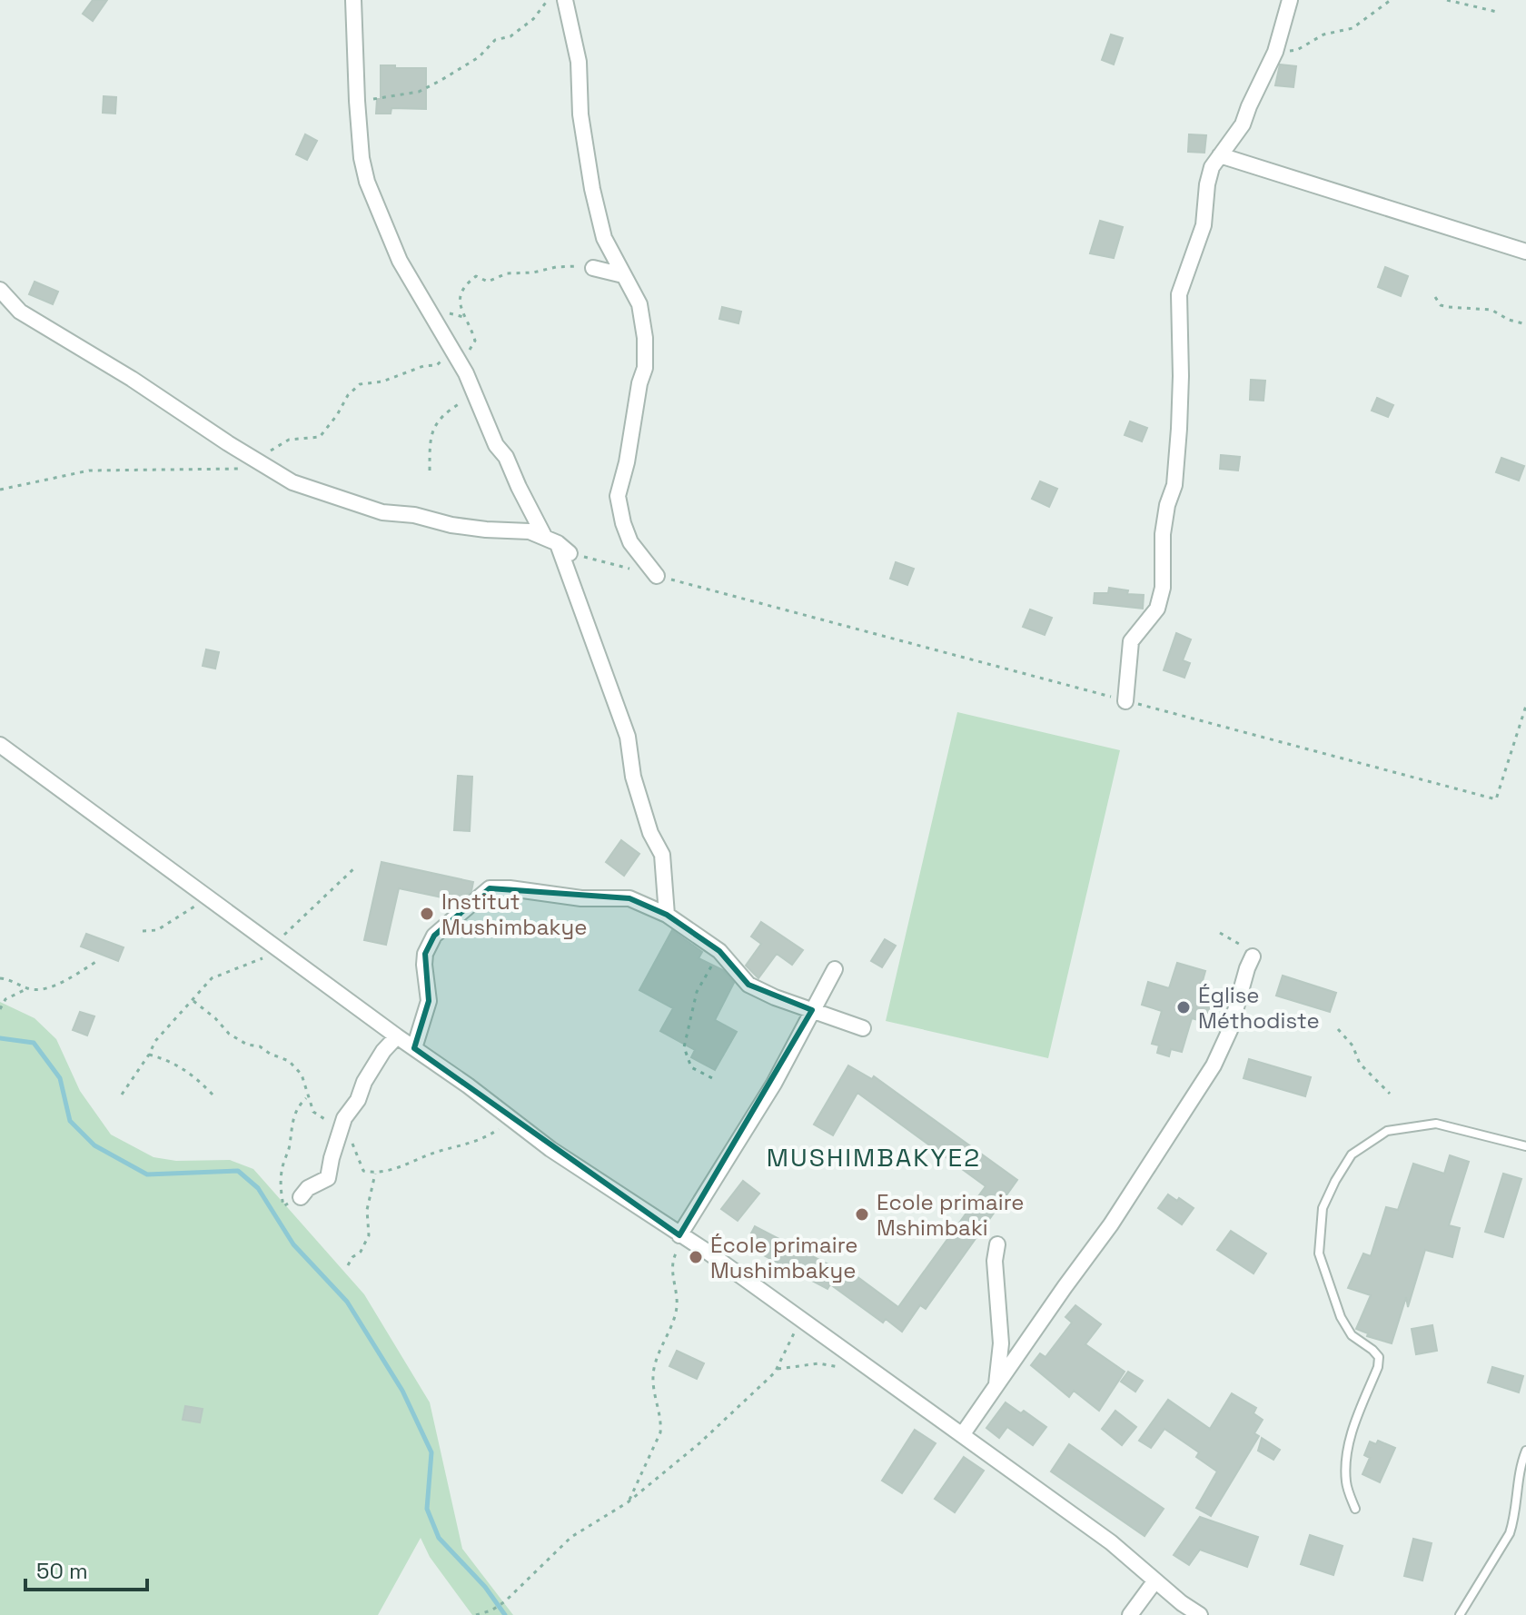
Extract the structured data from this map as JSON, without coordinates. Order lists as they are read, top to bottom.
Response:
{
  "districts": ["MUSHIMBAKYE2"],
  "places": [
    "Institut Mushimbakye",
    "Église Méthodiste",
    "Ecole primaire Mshimbaki",
    "École primaire Mushimbakye"
  ],
  "scale_bar": "50 m"
}
